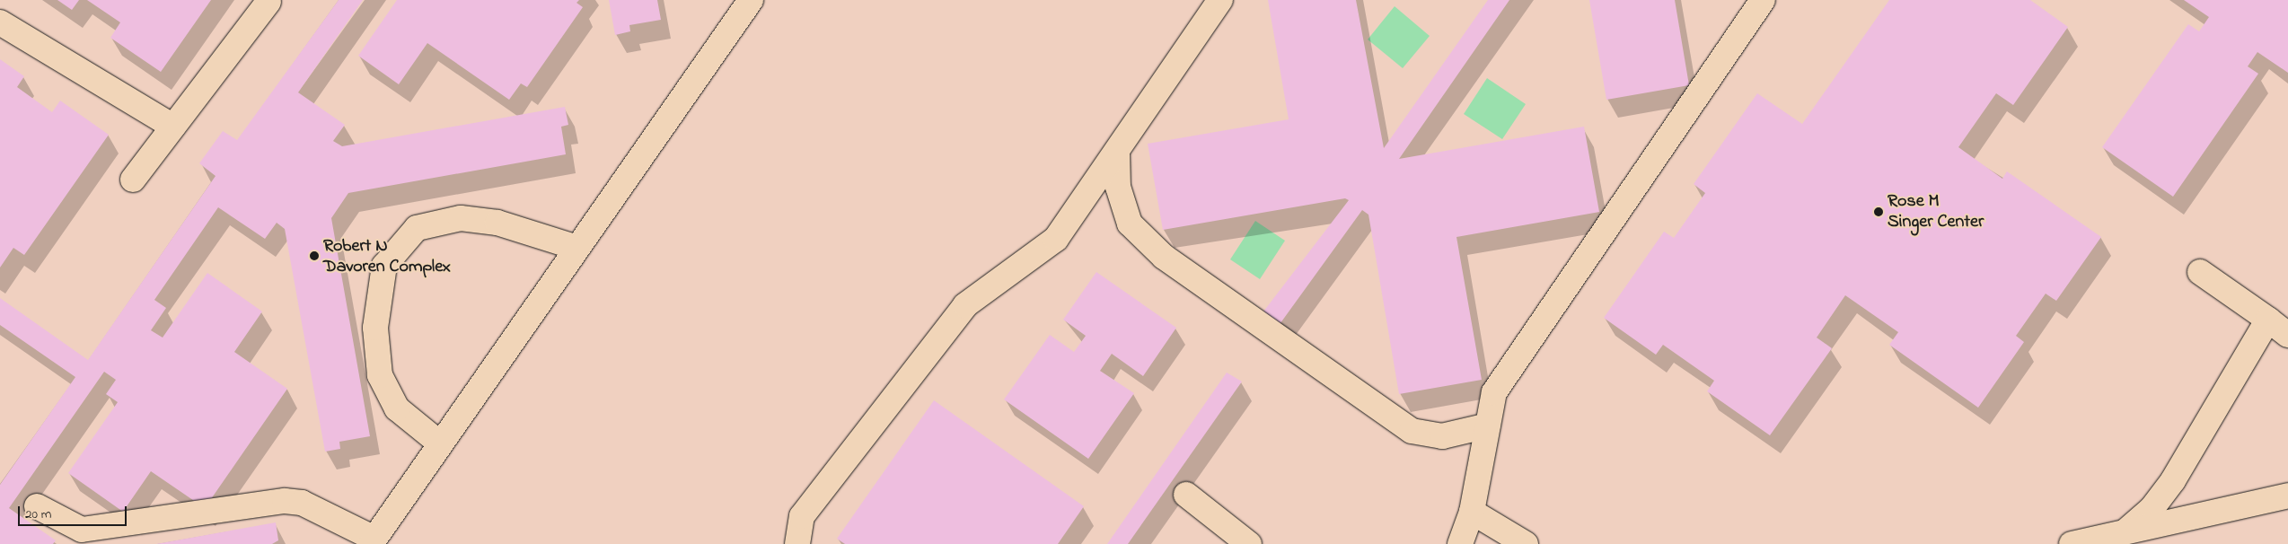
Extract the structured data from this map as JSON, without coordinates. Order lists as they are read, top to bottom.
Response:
{
  "places": ["Rose M Singer Center", "Robert N Davoren Complex"],
  "scale_bar": "20 m"
}
